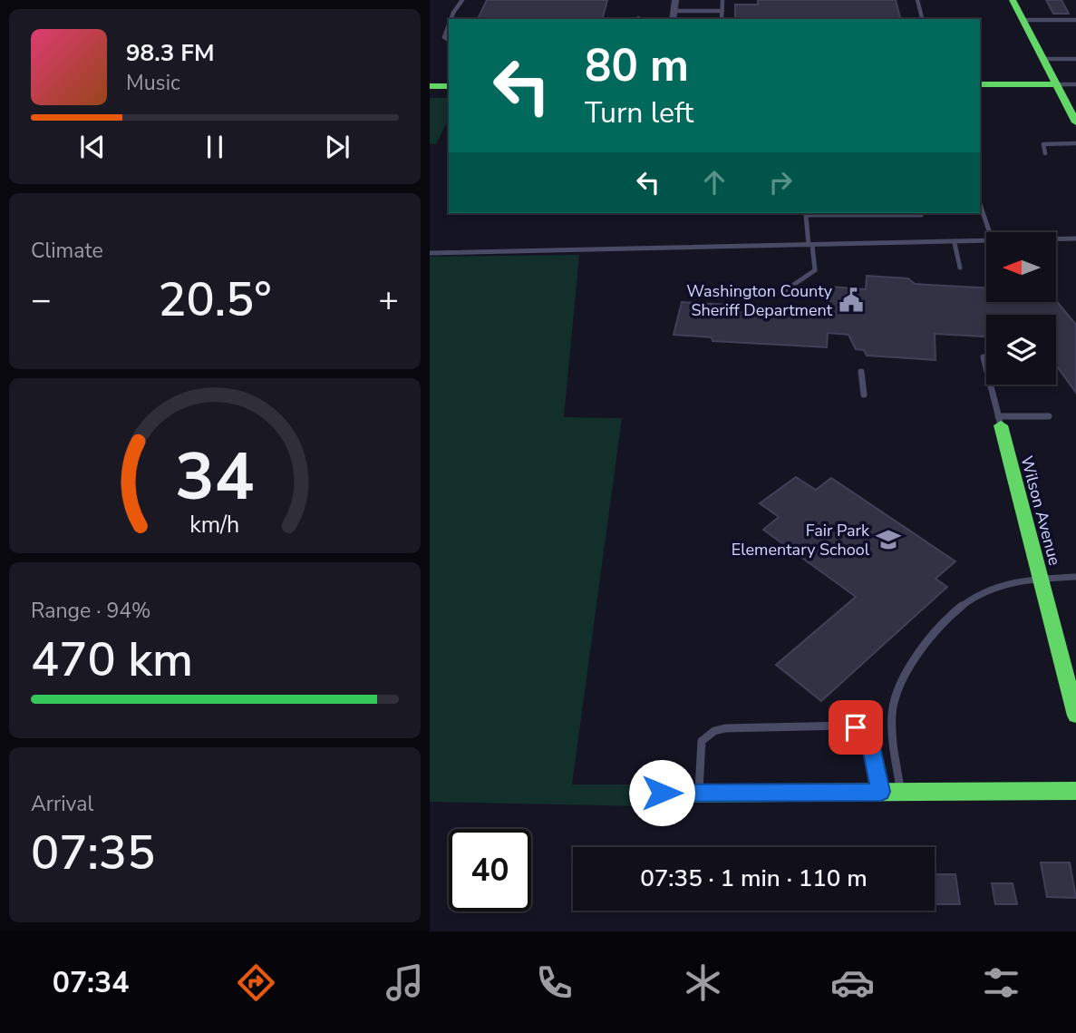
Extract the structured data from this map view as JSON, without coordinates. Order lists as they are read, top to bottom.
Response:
{
  "streets": {
    "street": ["Wilson Avenue"]
  },
  "places": {
    "public building": ["Washington County Sheriff Department"],
    "school or university": ["Fair Park Elementary School"]
  },
  "north": "left",
  "page": {
    "turn": ["80 m", "Turn left"],
    "song": ["98.3 FM", "Music"],
    "tile": [
      "Climate",
      ["Range · 94%", "470 km"],
      ["Arrival", "07:35"]
    ],
    "heat": ["−", "20.5°", "+"],
    "limit": "40",
    "trip": "07:35 · 1 min · 110 m",
    "tabs": "07:34",
    "gauge": ["34", "km/h"]
  }
}
